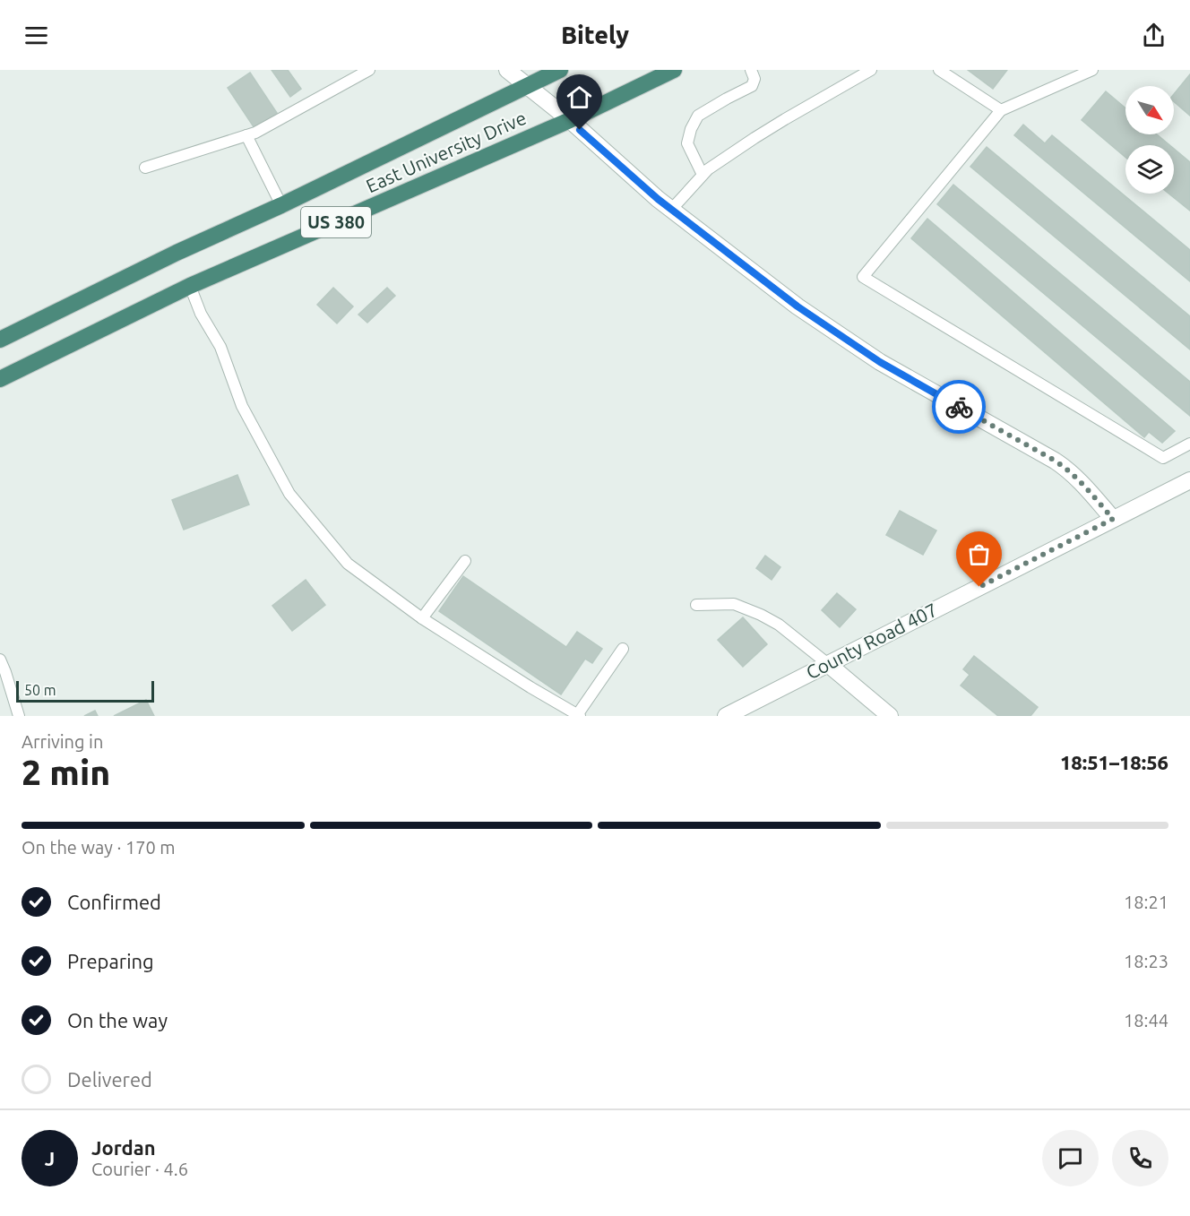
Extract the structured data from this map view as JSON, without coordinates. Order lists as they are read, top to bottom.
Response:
{
  "streets": {
    "highway": ["East University Drive", "US 380"],
    "street": ["County Road 407"]
  },
  "scale_bar": "50 m",
  "north": "bottom right",
  "page": {
    "header": "Bitely",
    "scale": "50 m",
    "heading": ["2 min", "Arriving in", "18:51–18:56"],
    "panel": ["Jordan", "Courier · 4.6"],
    "bar": "On the way · 170 m",
    "list": [
      ["Confirmed", "18:21"],
      ["Preparing", "18:23"],
      ["On the way", "18:44"],
      "Delivered"
    ],
    "round": "J"
  }
}
